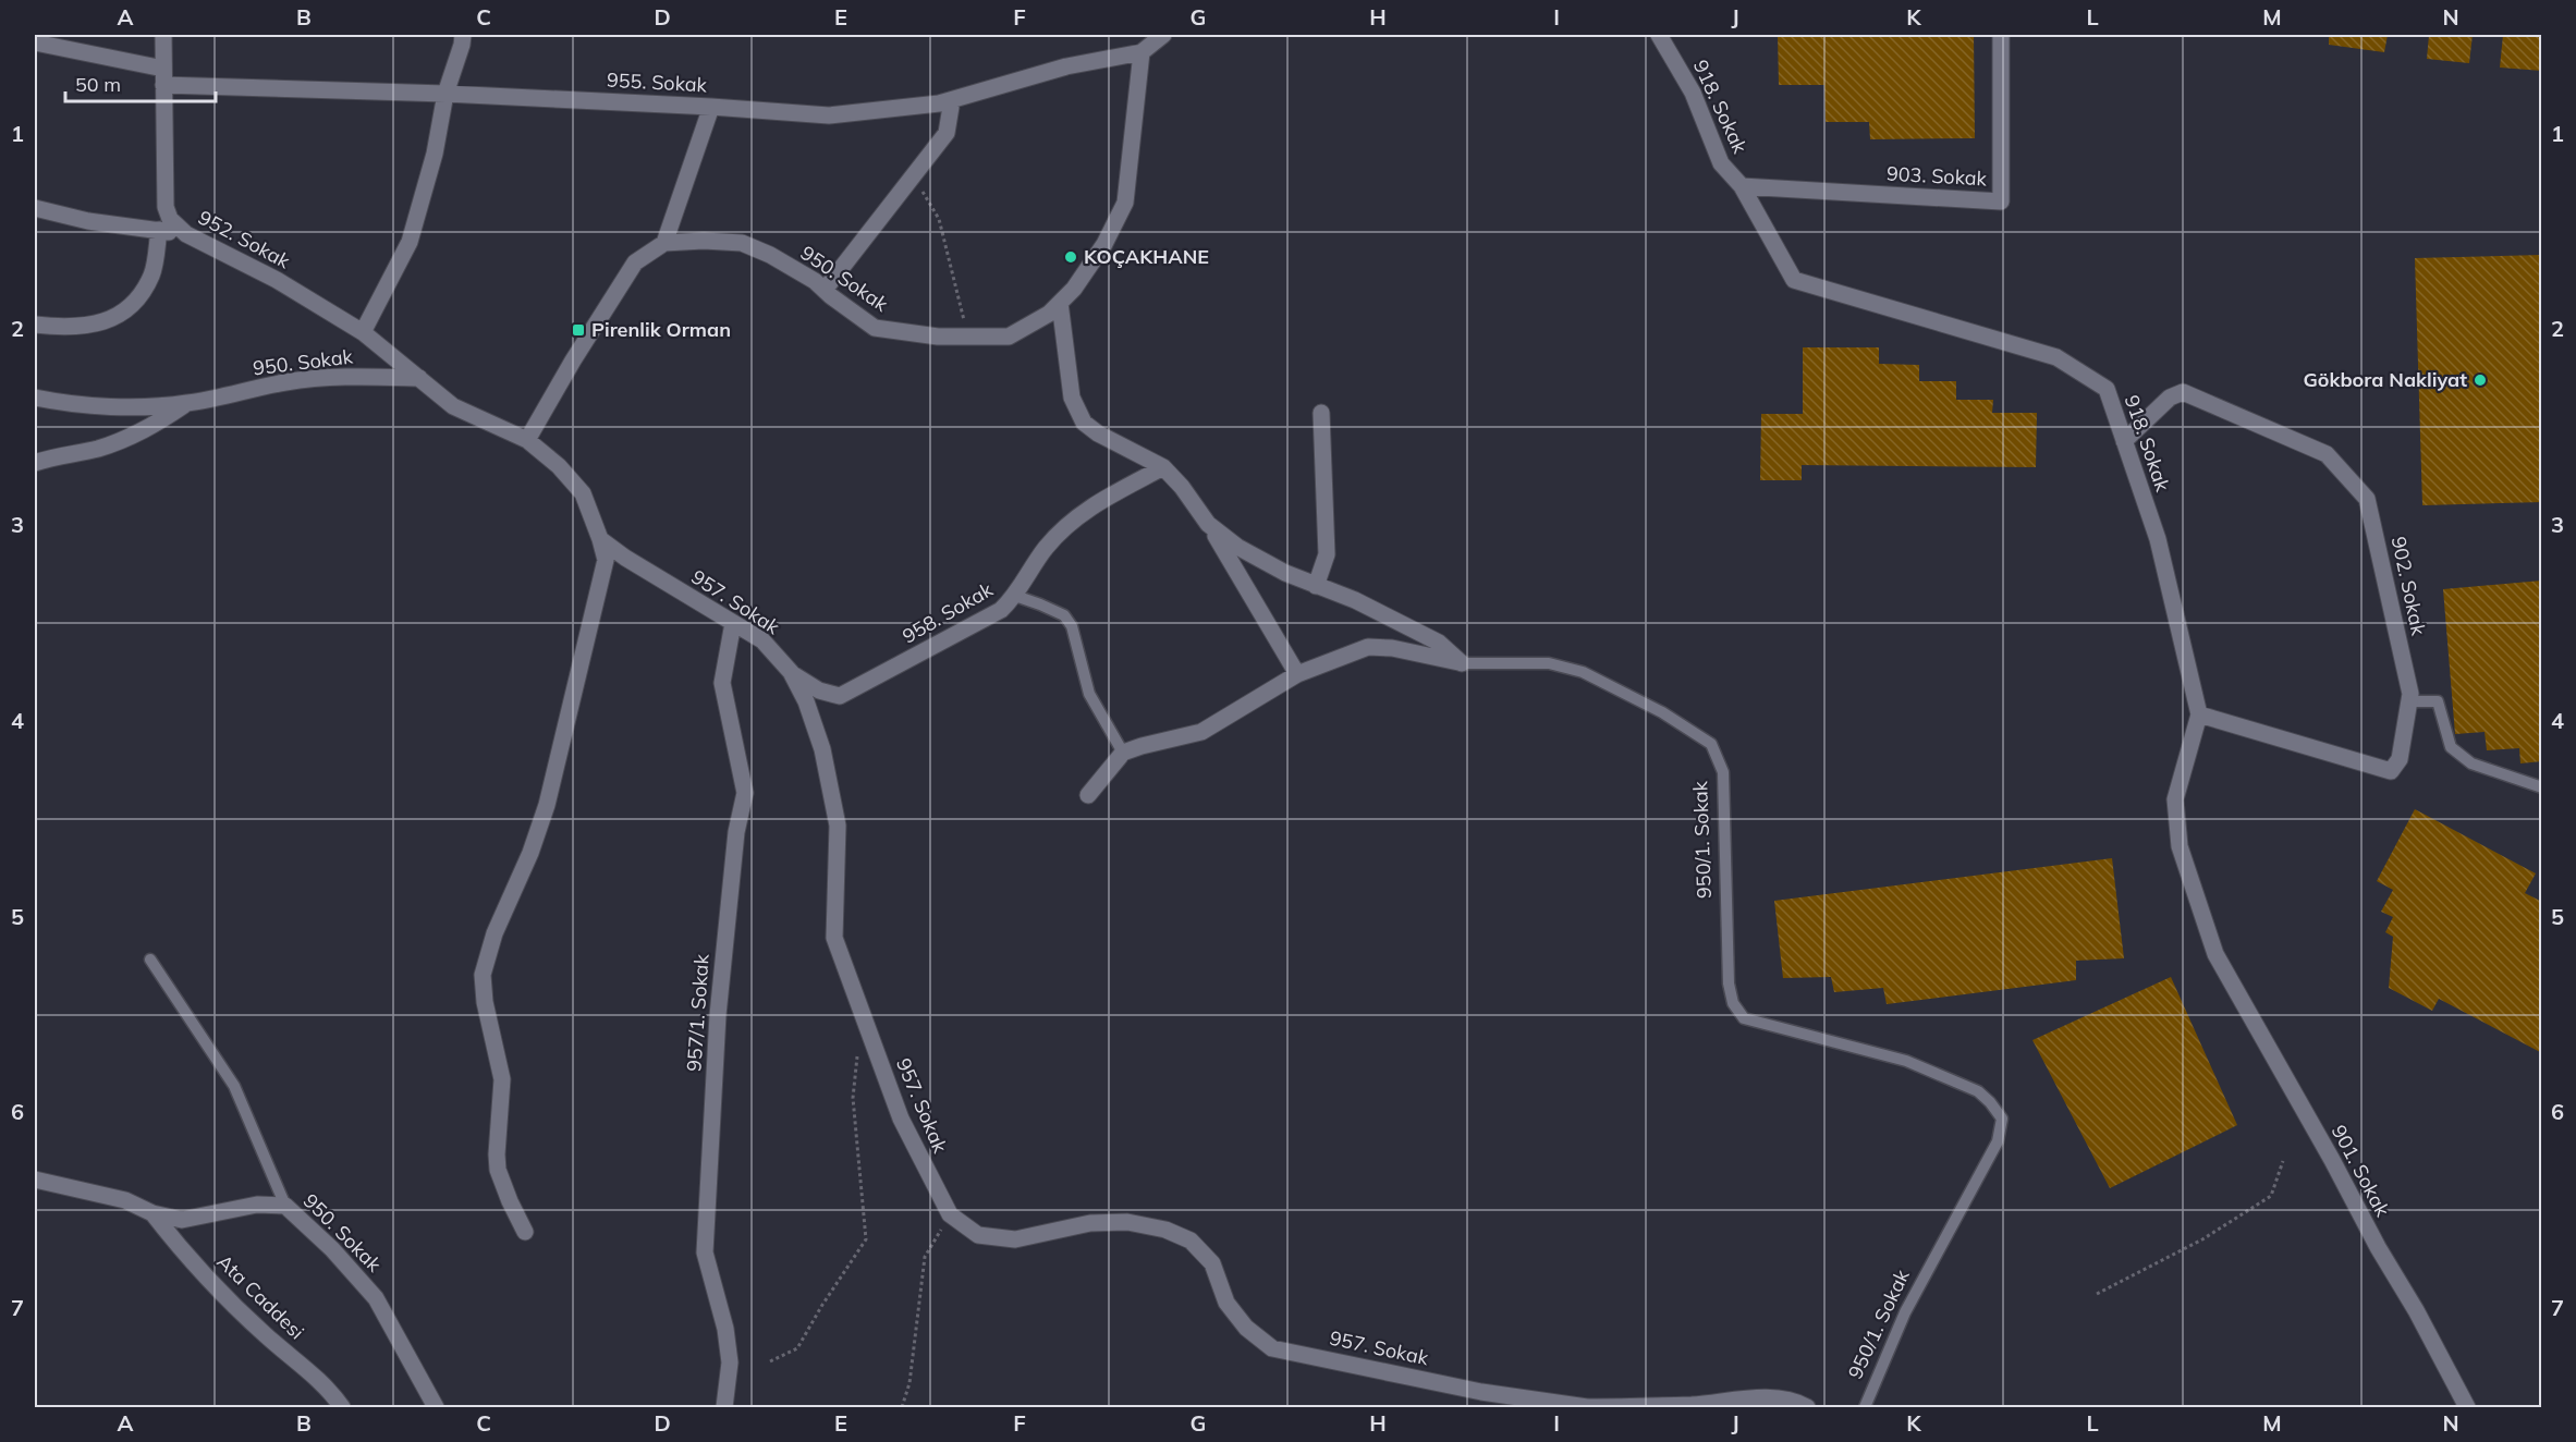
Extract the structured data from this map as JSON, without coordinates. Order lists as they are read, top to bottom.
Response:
{
  "streets": {
    "street": [
      "955. Sokak",
      "918. Sokak",
      "903. Sokak",
      "952. Sokak",
      "950. Sokak",
      "902. Sokak",
      "957. Sokak",
      "958. Sokak",
      "957/1. Sokak",
      "901. Sokak",
      "Ata Caddesi"
    ],
    "lane": ["950/1. Sokak"]
  },
  "crossings": [
    ["955. Sokak", "952. Sokak"],
    ["955. Sokak", "950. Sokak"],
    ["918. Sokak", "903. Sokak"],
    ["918. Sokak", "902. Sokak"],
    ["918. Sokak", "901. Sokak"],
    ["952. Sokak", "950. Sokak"],
    ["950. Sokak", "Ata Caddesi"],
    ["957. Sokak", "958. Sokak"],
    ["957. Sokak", "957/1. Sokak"]
  ],
  "places": {
    "other": ["KOÇAKHANE", "Gökbora Nakliyat"],
    "transit": ["Pirenlik Orman"]
  },
  "scale_bar": "50 m",
  "grid": {
    "columns": [
      "A",
      "B",
      "C",
      "D",
      "E",
      "F",
      "G",
      "H",
      "I",
      "J",
      "K",
      "L",
      "M",
      "N"
    ],
    "rows": [
      "1",
      "2",
      "3",
      "4",
      "5",
      "6",
      "7"
    ]
  }
}
